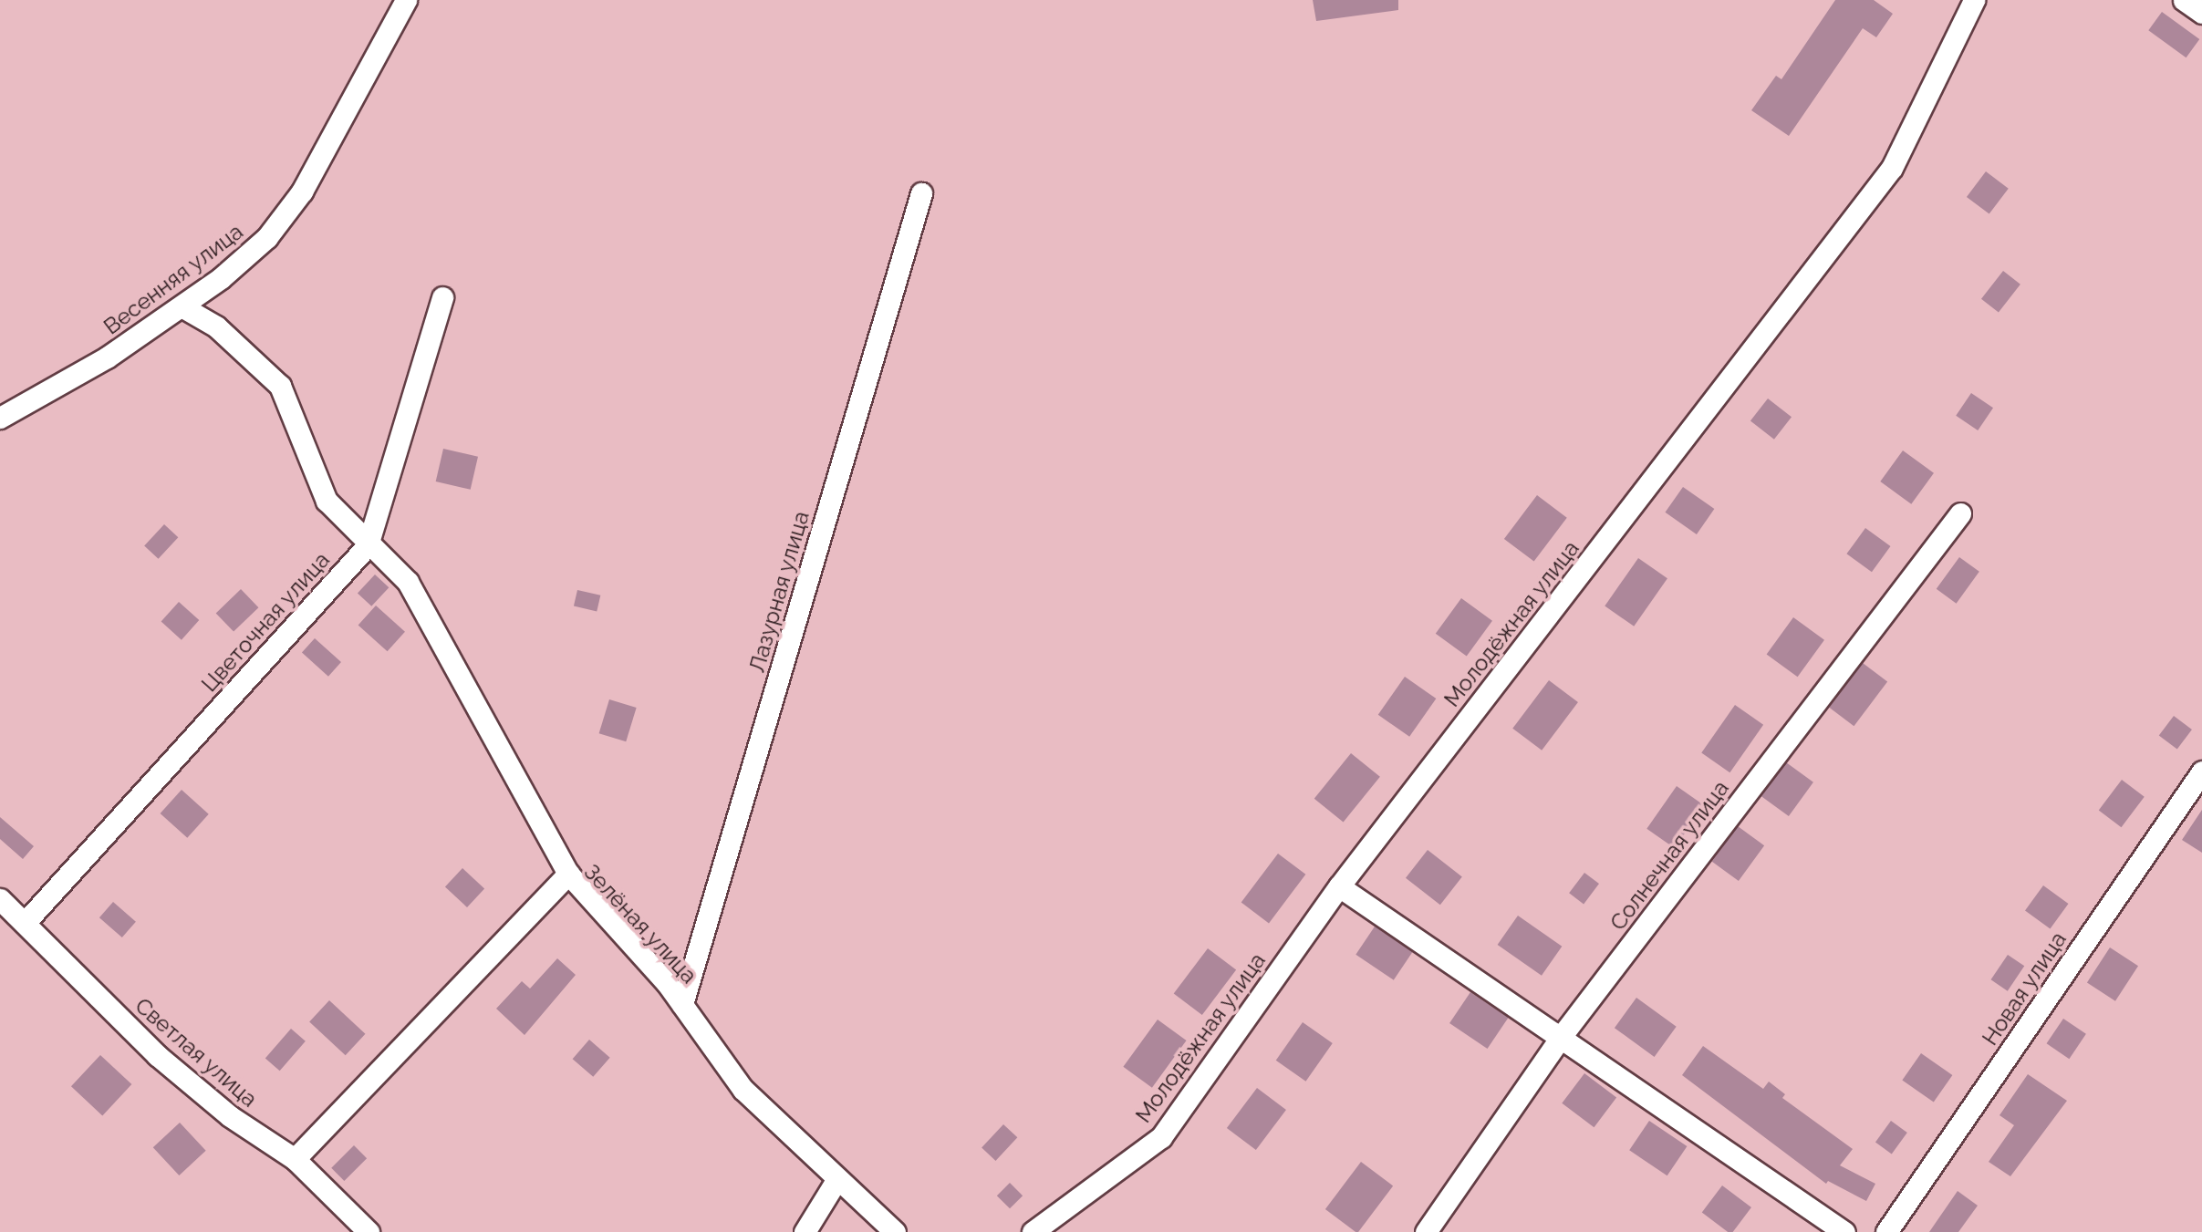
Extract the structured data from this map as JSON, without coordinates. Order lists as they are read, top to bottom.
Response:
{
  "streets": {
    "street": [
      "Весенняя улица",
      "Лазурная улица",
      "Цветочная улица",
      "Молодёжная улица",
      "Солнечная улица",
      "Зелёная улица",
      "Новая улица",
      "Светлая улица"
    ]
  },
  "crossings": [
    ["Лазурная улица", "Зелёная улица"],
    ["Цветочная улица", "Светлая улица"],
    ["Зелёная улица", "Светлая улица"]
  ]
}
